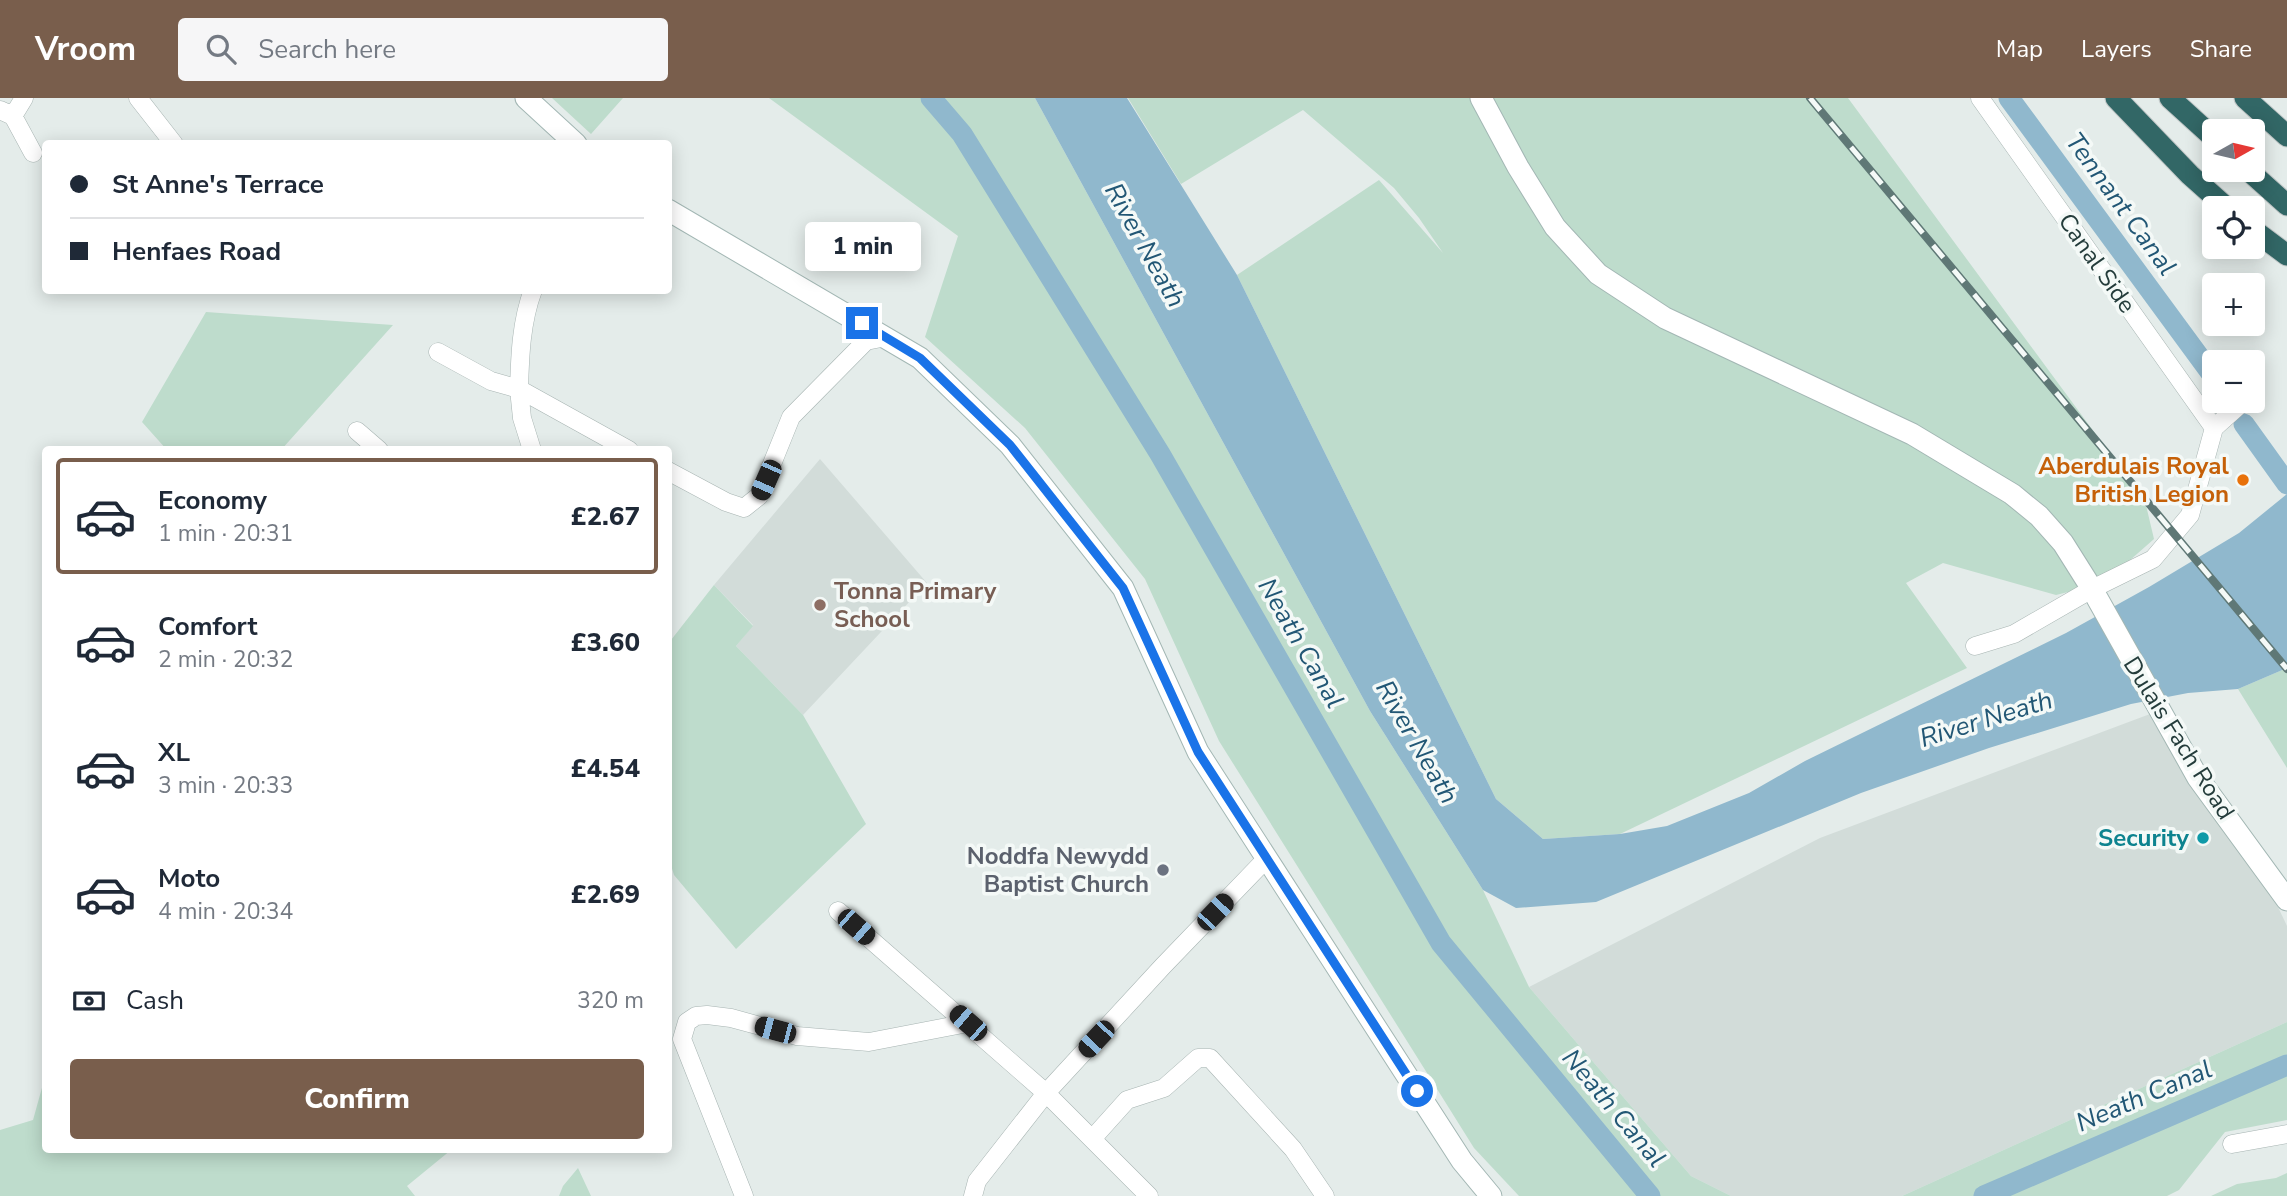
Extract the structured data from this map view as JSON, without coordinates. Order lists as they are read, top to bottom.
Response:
{
  "streets": {
    "main road": ["Dulais Fach Road"],
    "street": ["Canal Side"]
  },
  "water": ["Tennant Canal", "River Neath", "Neath Canal"],
  "places": [
    "Aberdulais Royal British Legion",
    "Tonna Primary School",
    "Security",
    "Noddfa Newydd Baptist Church"
  ],
  "north": "right",
  "page": {
    "header": "Vroom",
    "search": "Search here",
    "nav": ["Map", "Layers", "Share"],
    "map_buttons": ["+", "−"],
    "banner": ["St Anne's Terrace", "Henfaes Road"],
    "bubble": "1 min",
    "list": [
      {
        "name": "Economy",
        "note": "1 min · 20:31",
        "value": "£2.67"
      },
      {
        "name": "Comfort",
        "note": "2 min · 20:32",
        "value": "£3.60"
      },
      {
        "name": "XL",
        "note": "3 min · 20:33",
        "value": "£4.54"
      },
      {
        "name": "Moto",
        "note": "4 min · 20:34",
        "value": "£2.69"
      }
    ],
    "pay": ["Cash", "320 m"],
    "buttons": "Confirm"
  }
}
